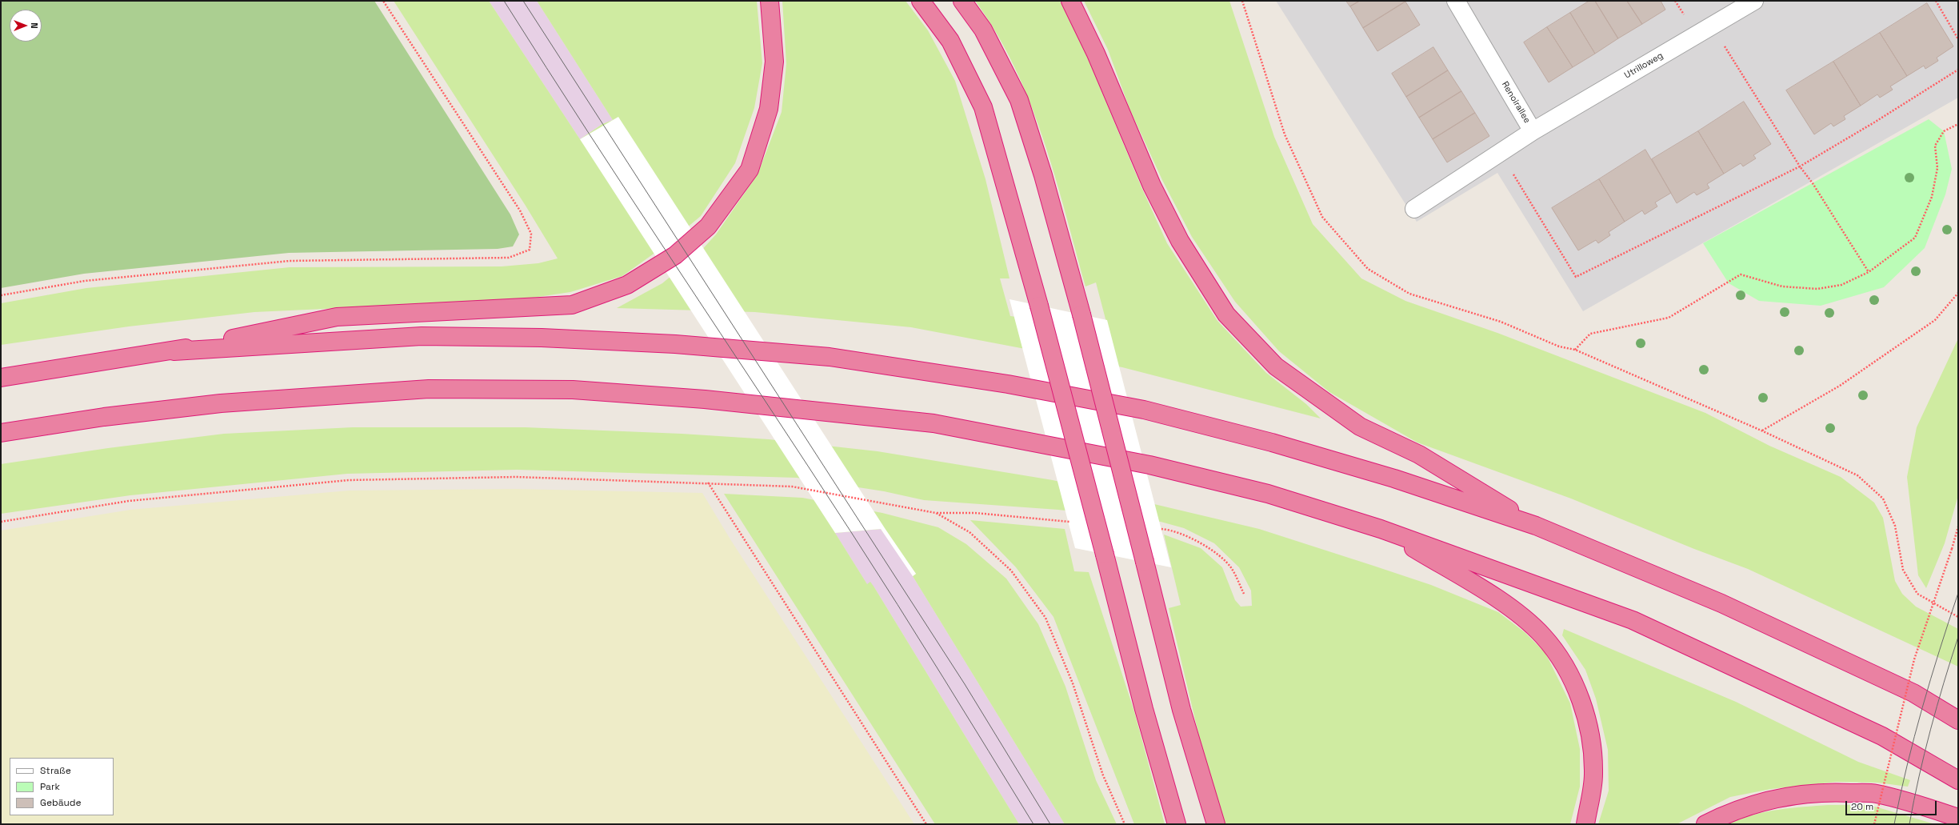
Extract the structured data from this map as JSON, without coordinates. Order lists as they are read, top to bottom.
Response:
{
  "streets": {
    "street": ["Utrilloweg", "Renoirallee"]
  },
  "crossings": [
    ["Utrilloweg", "Renoirallee"]
  ],
  "legend": ["Straße", "Park", "Gebäude"],
  "scale_bar": "20 m",
  "north": "right"
}
